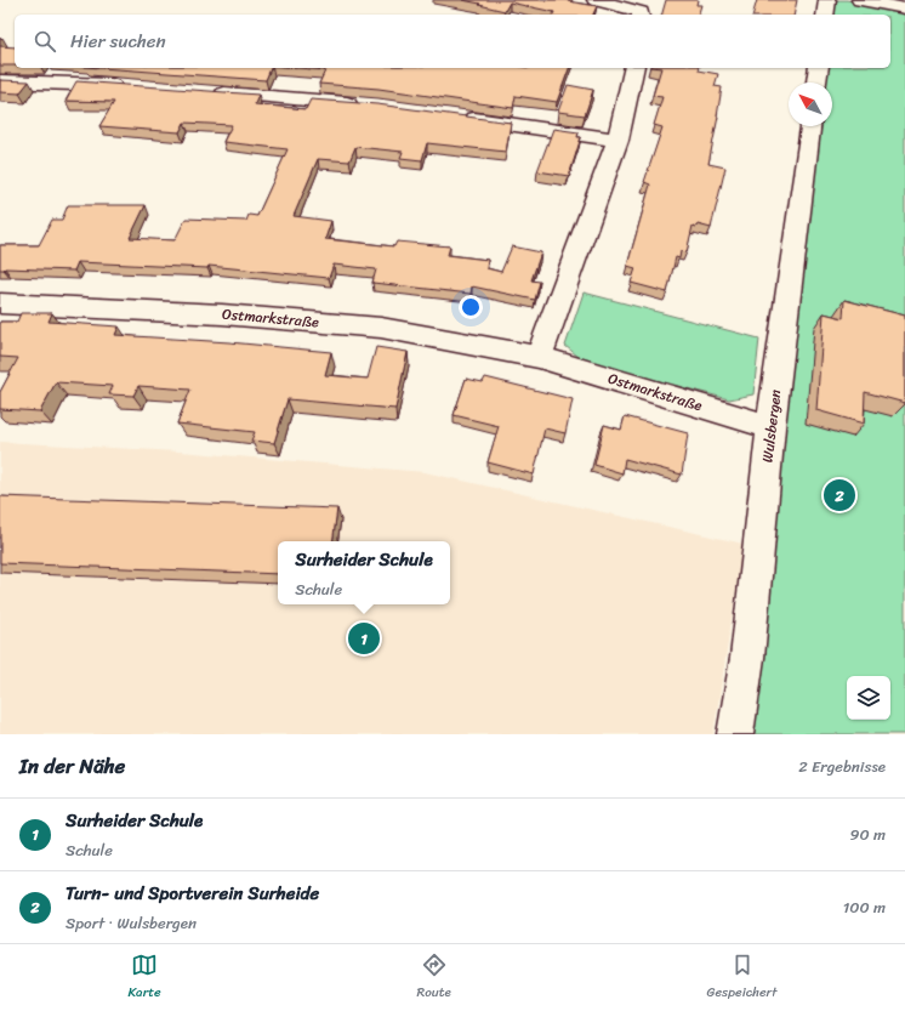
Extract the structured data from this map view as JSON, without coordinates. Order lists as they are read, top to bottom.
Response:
{
  "streets": {
    "street": ["Ostmarkstraße", "Wulsbergen"]
  },
  "crossings": [
    ["Ostmarkstraße", "Wulsbergen"]
  ],
  "north": "top left",
  "page": {
    "search": "Hier suchen",
    "pins": ["2", "1"],
    "popup": ["Surheider Schule", "Schule"],
    "heading": ["In der Nähe", "2 Ergebnisse"],
    "list": [
      {
        "mark": "1",
        "name": "Surheider Schule",
        "note": "Schule",
        "value": "90 m"
      },
      {
        "mark": "2",
        "name": "Turn- und Sportverein Surheide",
        "note": "Sport · Wulsbergen",
        "value": "100 m"
      }
    ],
    "nav": ["Karte", "Route", "Gespeichert"]
  }
}
